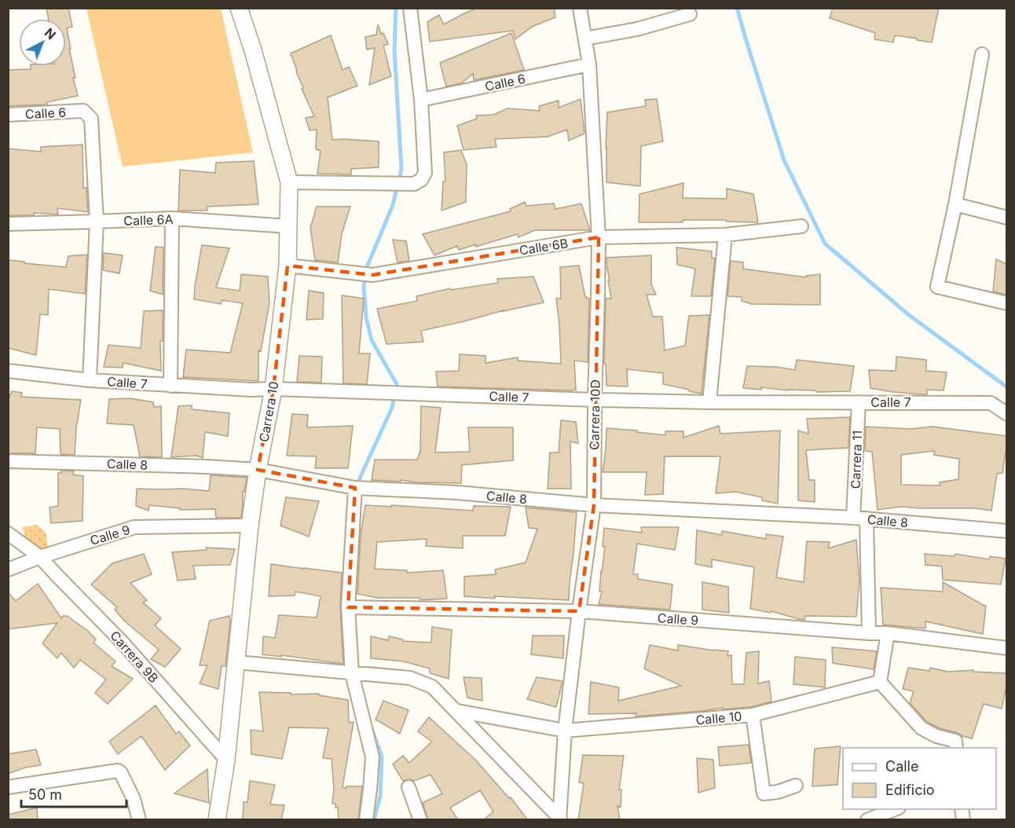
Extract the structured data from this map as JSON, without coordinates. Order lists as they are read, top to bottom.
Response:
{
  "streets": {
    "street": [
      "Calle 6",
      "Calle 6A",
      "Calle 6B",
      "Calle 7",
      "Carrera 10",
      "Carrera 10D",
      "Carrera 11",
      "Calle 8",
      "Calle 9",
      "Carrera 9B",
      "Calle 10"
    ]
  },
  "crossings": [
    ["Calle 6", "Calle 6A"],
    ["Calle 6", "Carrera 10D"],
    ["Calle 6A", "Carrera 10"],
    ["Calle 6B", "Carrera 10"],
    ["Calle 6B", "Carrera 10D"],
    ["Calle 7", "Carrera 10"],
    ["Calle 7", "Carrera 10D"],
    ["Calle 7", "Carrera 11"],
    ["Carrera 10", "Calle 8"],
    ["Carrera 10", "Calle 9"],
    ["Carrera 10", "Carrera 9B"],
    ["Carrera 10D", "Calle 8"],
    ["Carrera 10D", "Calle 9"],
    ["Carrera 10D", "Calle 10"],
    ["Carrera 11", "Calle 8"],
    ["Carrera 11", "Calle 9"],
    ["Calle 9", "Carrera 9B"]
  ],
  "legend": ["Calle", "Edificio"],
  "scale_bar": "50 m",
  "north": "top right"
}
